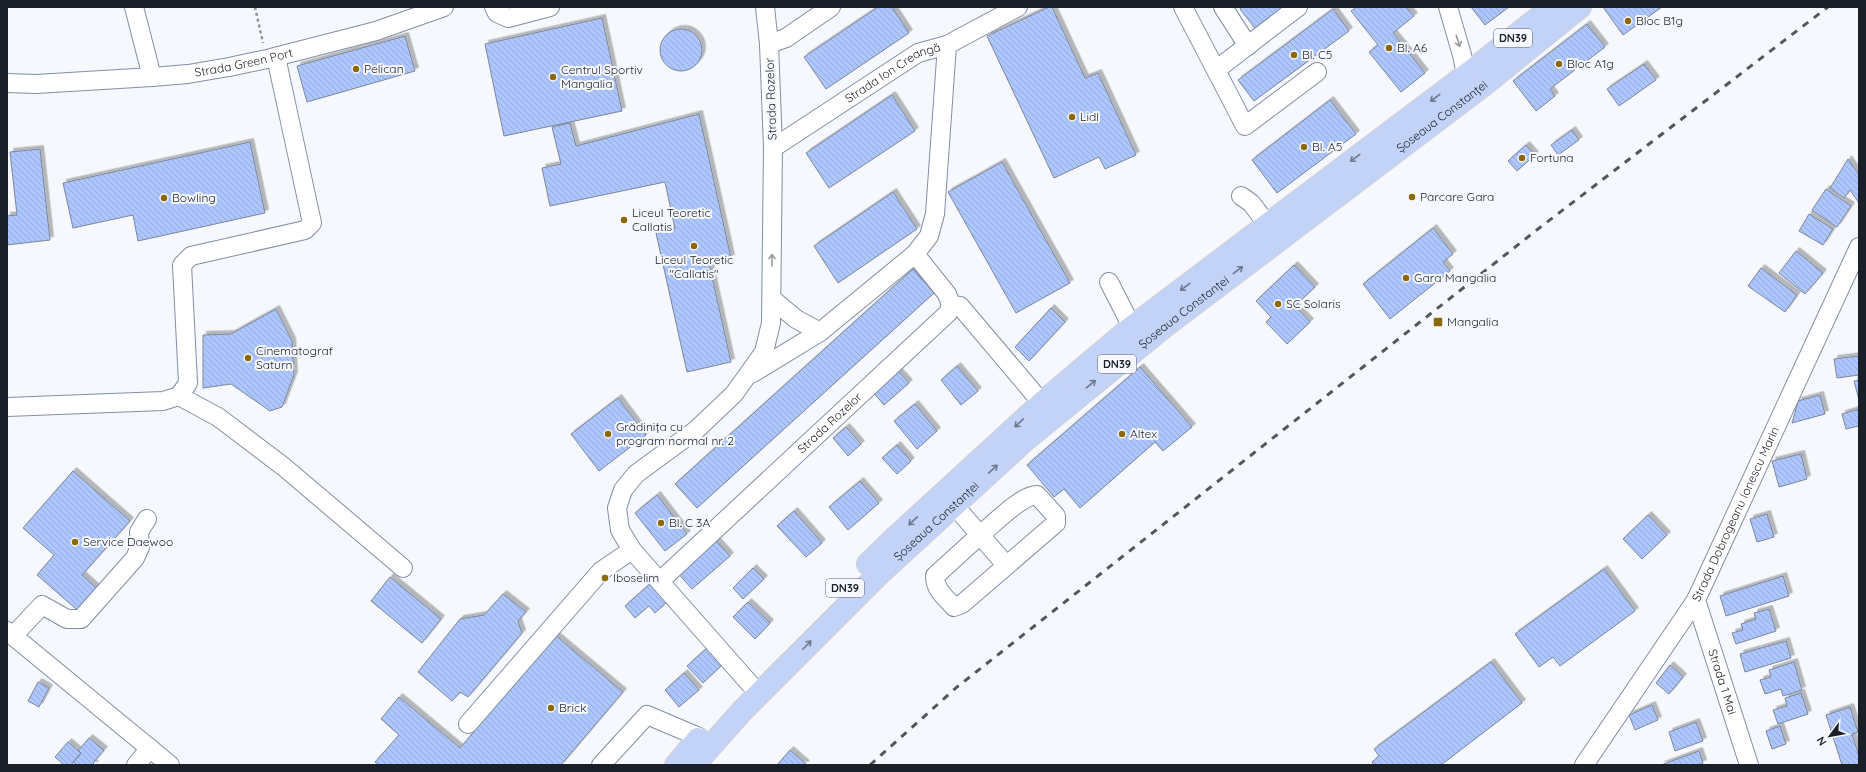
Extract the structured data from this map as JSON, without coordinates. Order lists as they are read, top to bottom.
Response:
{
  "streets": {
    "main road": ["DN39", "Șoseaua Constanței"],
    "street": [
      "Strada Green Port",
      "Strada Ion Creangă",
      "Strada Rozelor",
      "Strada Dobrogeanu Ionescu Marin",
      "Strada 1 Mai"
    ]
  },
  "crossings": [
    ["Strada Ion Creangă", "Strada Rozelor"],
    ["Strada Rozelor", "Șoseaua Constanței"],
    ["Strada Dobrogeanu Ionescu Marin", "Strada 1 Mai"]
  ],
  "places": {
    "other": [
      "Bloc B1g",
      "Bl. A6",
      "Bl. C5",
      "Bloc A1g",
      "Pelican",
      "Centrul Sportiv Mangalia",
      "Lidl",
      "Bl. A5",
      "Fortuna",
      "Parcare Gara",
      "Bowling",
      "Liceul Teoretic Callatis",
      "Liceul Teoretic \"Callatis\"",
      "Gara Mangalia",
      "SC Solaris",
      "Cinematograf Saturn",
      "Grădinița cu program normal nr. 2",
      "Altex",
      "Bl. C 3A",
      "Service Daewoo",
      "Iboselim",
      "Brick"
    ],
    "transit": ["Mangalia"]
  },
  "north": "bottom left"
}
